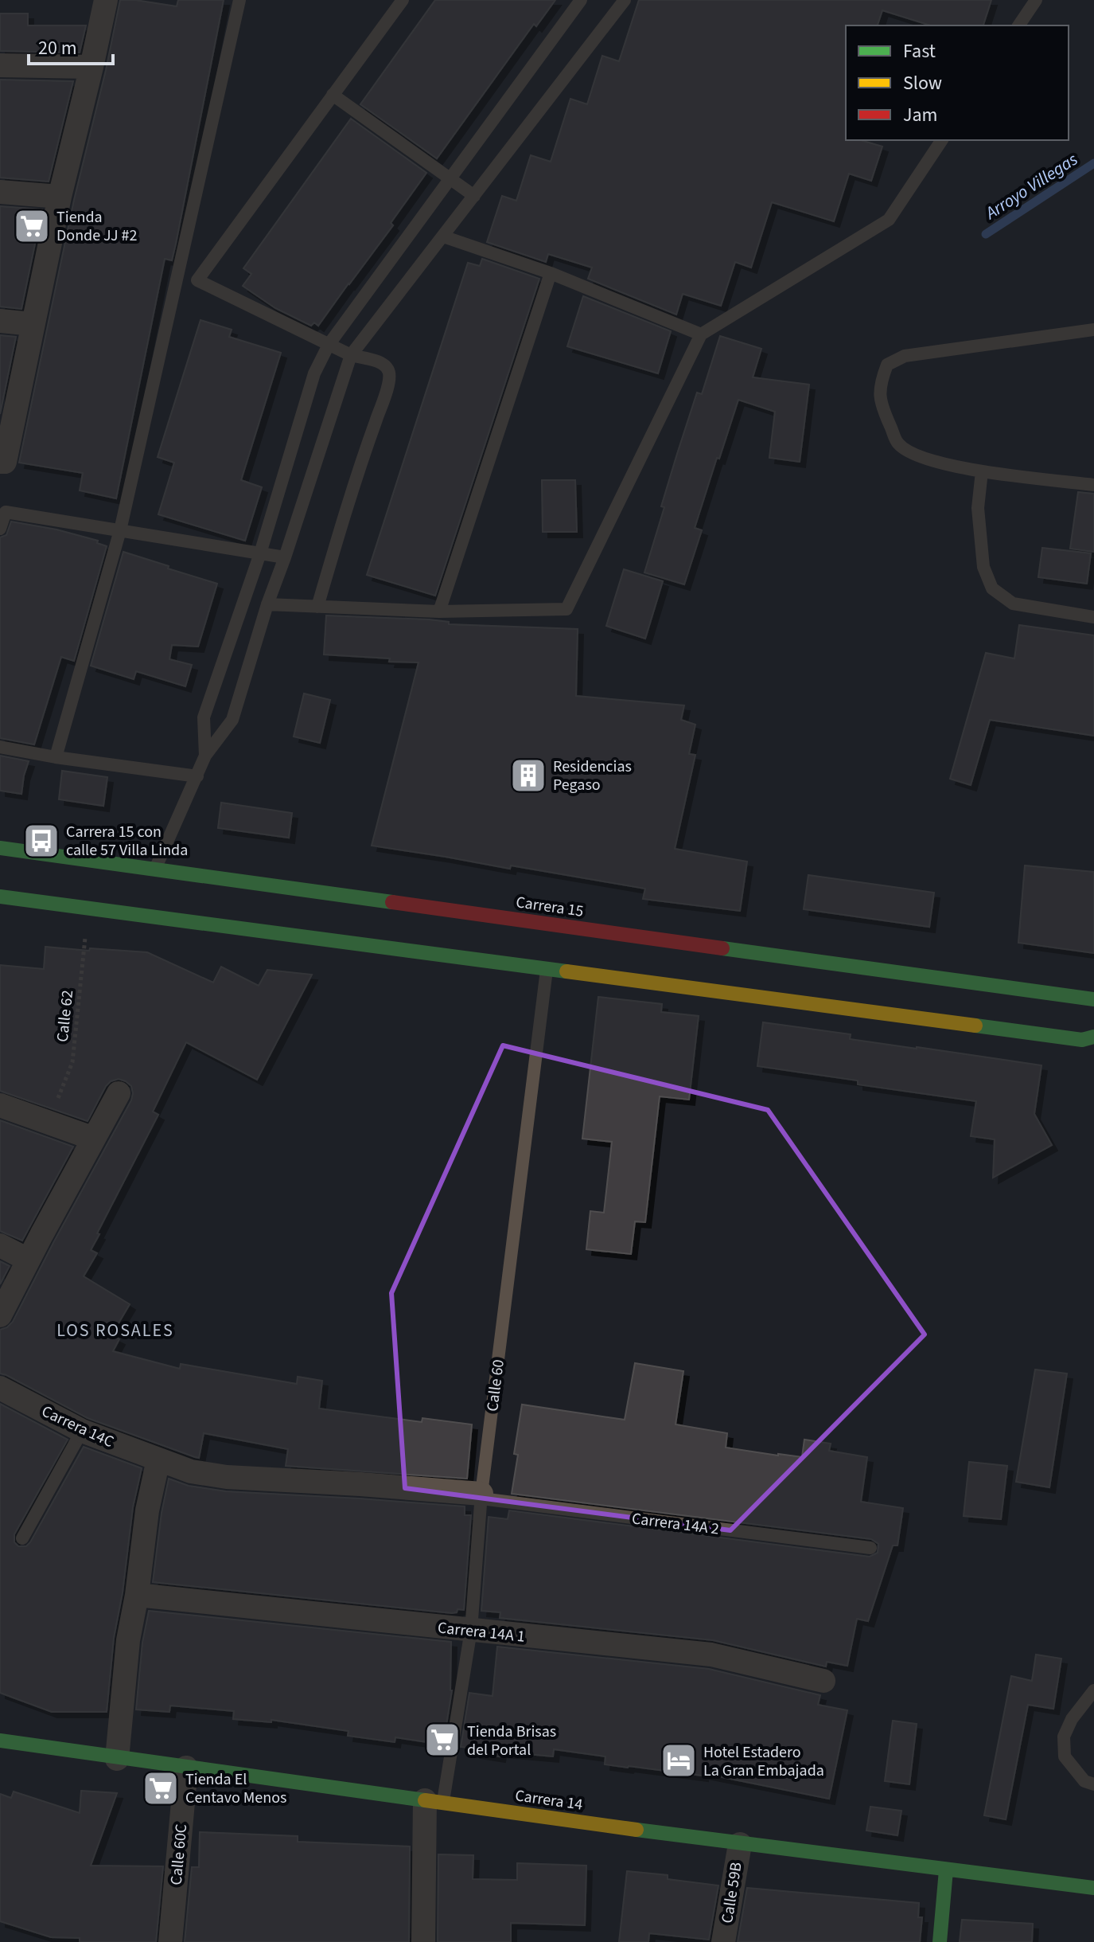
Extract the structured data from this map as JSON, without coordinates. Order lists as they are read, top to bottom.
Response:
{
  "streets": {
    "main road": ["Carrera 15", "Carrera 14"],
    "street": [
      "Calle 60",
      "Carrera 14C",
      "Carrera 14A 2",
      "Carrera 14A 1",
      "Calle 60C",
      "Calle 59B"
    ],
    "path": ["Calle 62"]
  },
  "crossings": [
    ["Calle 60", "Carrera 14A 2"],
    ["Calle 60", "Carrera 14A 1"],
    ["Calle 60", "Carrera 14"],
    ["Carrera 14C", "Carrera 14A 2"],
    ["Carrera 14", "Calle 60C"],
    ["Carrera 14", "Calle 59B"]
  ],
  "districts": ["LOS ROSALES"],
  "water": ["Arroyo Villegas"],
  "places": {
    "supermarket": ["Tienda Donde JJ #2", "Tienda Brisas del Portal", "Tienda El Centavo Menos"],
    "building": ["Residencias Pegaso"],
    "bus stop": ["Carrera 15 con calle 57 Villa Linda"],
    "hotel": ["Hotel Estadero La Gran Embajada"]
  },
  "legend": ["Fast", "Slow", "Jam"],
  "scale_bar": "20 m"
}
